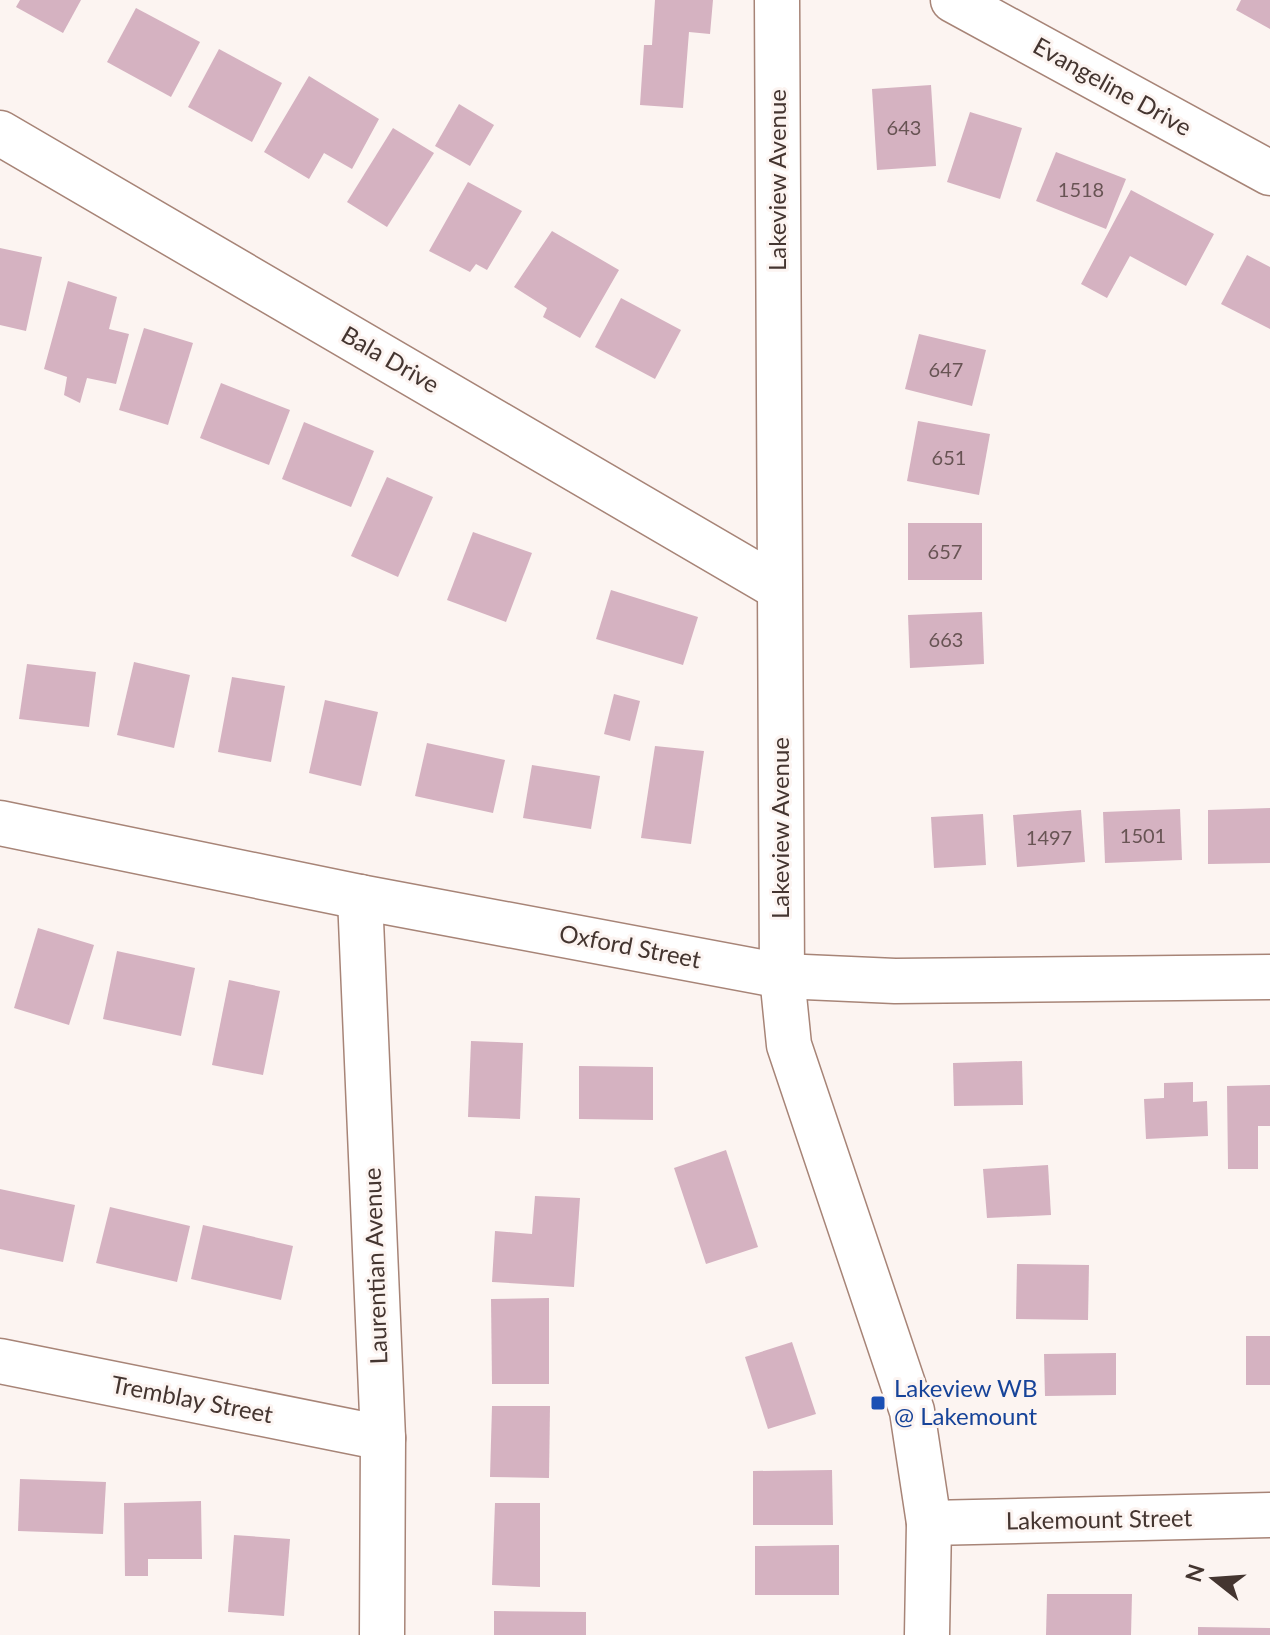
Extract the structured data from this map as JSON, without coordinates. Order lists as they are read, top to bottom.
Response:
{
  "streets": {
    "street": [
      "Evangeline Drive",
      "Lakeview Avenue",
      "Bala Drive",
      "Oxford Street",
      "Laurentian Avenue",
      "Tremblay Street",
      "Lakemount Street"
    ]
  },
  "crossings": [
    ["Lakeview Avenue", "Bala Drive"],
    ["Lakeview Avenue", "Oxford Street"],
    ["Lakeview Avenue", "Lakemount Street"],
    ["Oxford Street", "Laurentian Avenue"],
    ["Laurentian Avenue", "Tremblay Street"]
  ],
  "places": {
    "transit": ["Lakeview WB @ Lakemount"]
  },
  "house_numbers": [
    "643",
    "1518",
    "647",
    "651",
    "657",
    "663",
    "1501",
    "1497"
  ],
  "north": "left"
}
